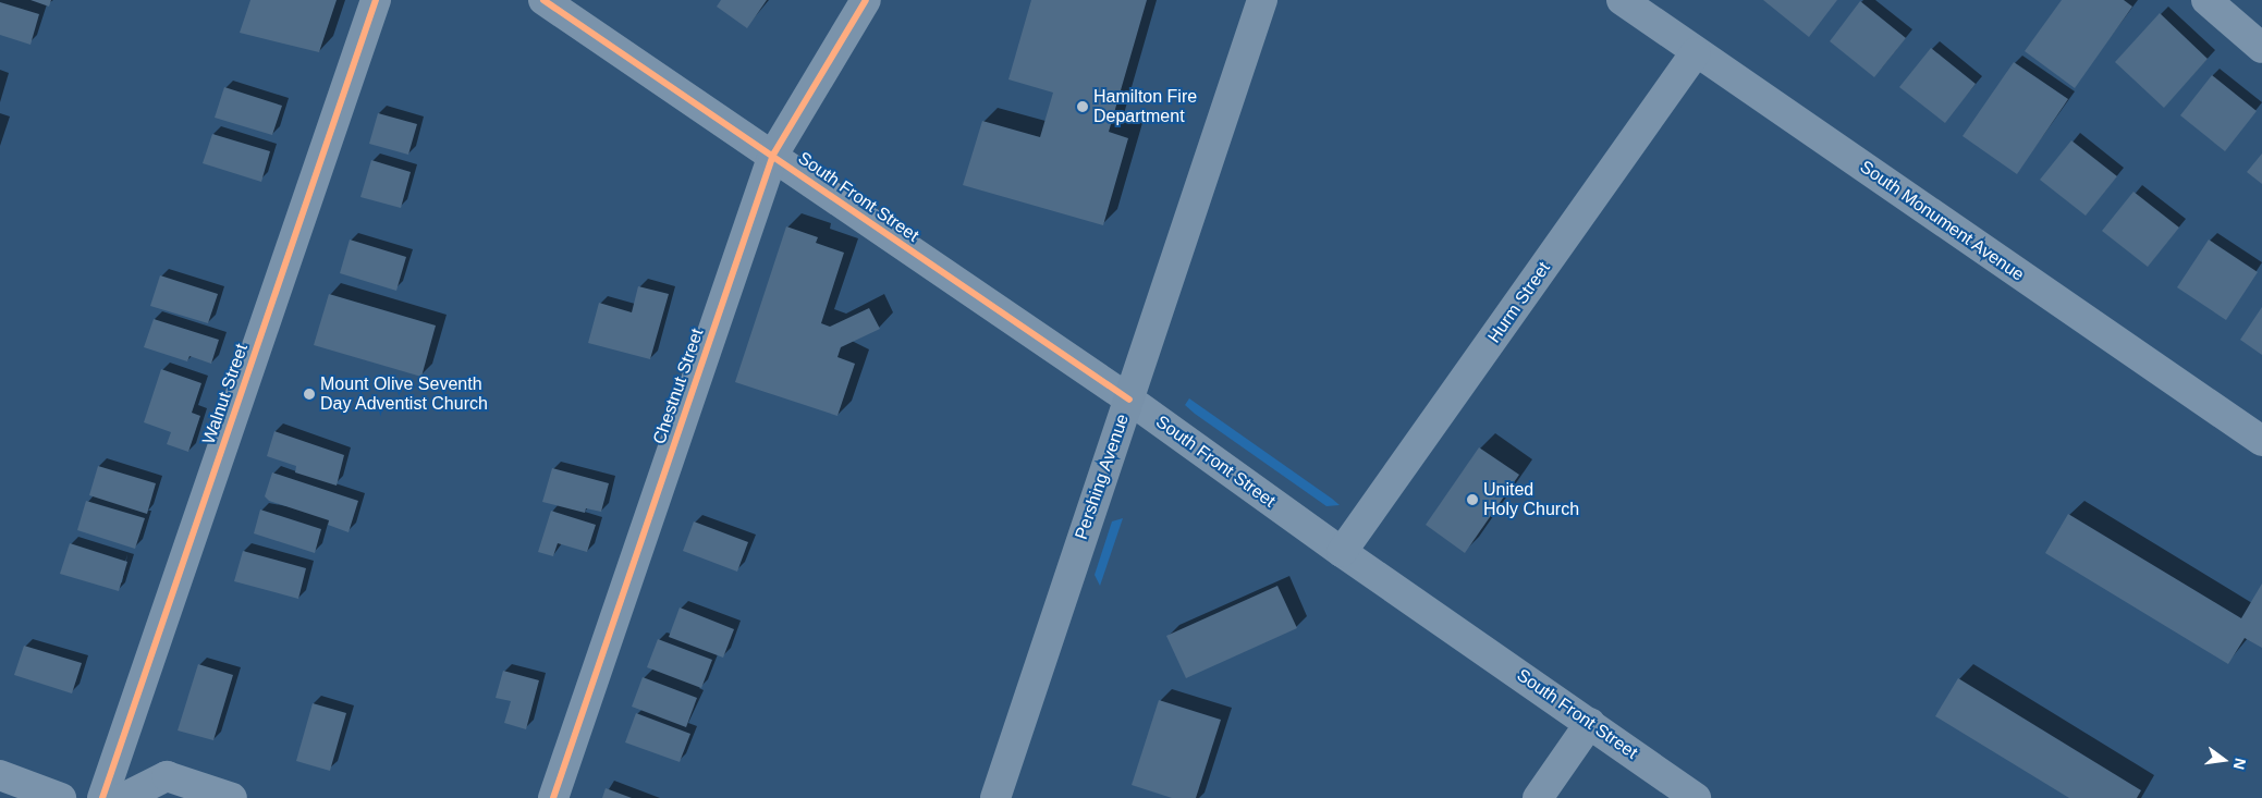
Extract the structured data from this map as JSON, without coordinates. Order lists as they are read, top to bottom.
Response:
{
  "streets": {
    "main road": ["Pershing Avenue"],
    "street": [
      "South Front Street",
      "South Monument Avenue",
      "Hurm Street",
      "Chestnut Street",
      "Walnut Street"
    ]
  },
  "crossings": [
    ["South Front Street", "Hurm Street"],
    ["South Front Street", "Chestnut Street"],
    ["South Front Street", "Pershing Avenue"],
    ["South Monument Avenue", "Hurm Street"]
  ],
  "places": ["Hamilton Fire Department", "Mount Olive Seventh Day Adventist Church", "United Holy Church"],
  "north": "right"
}
